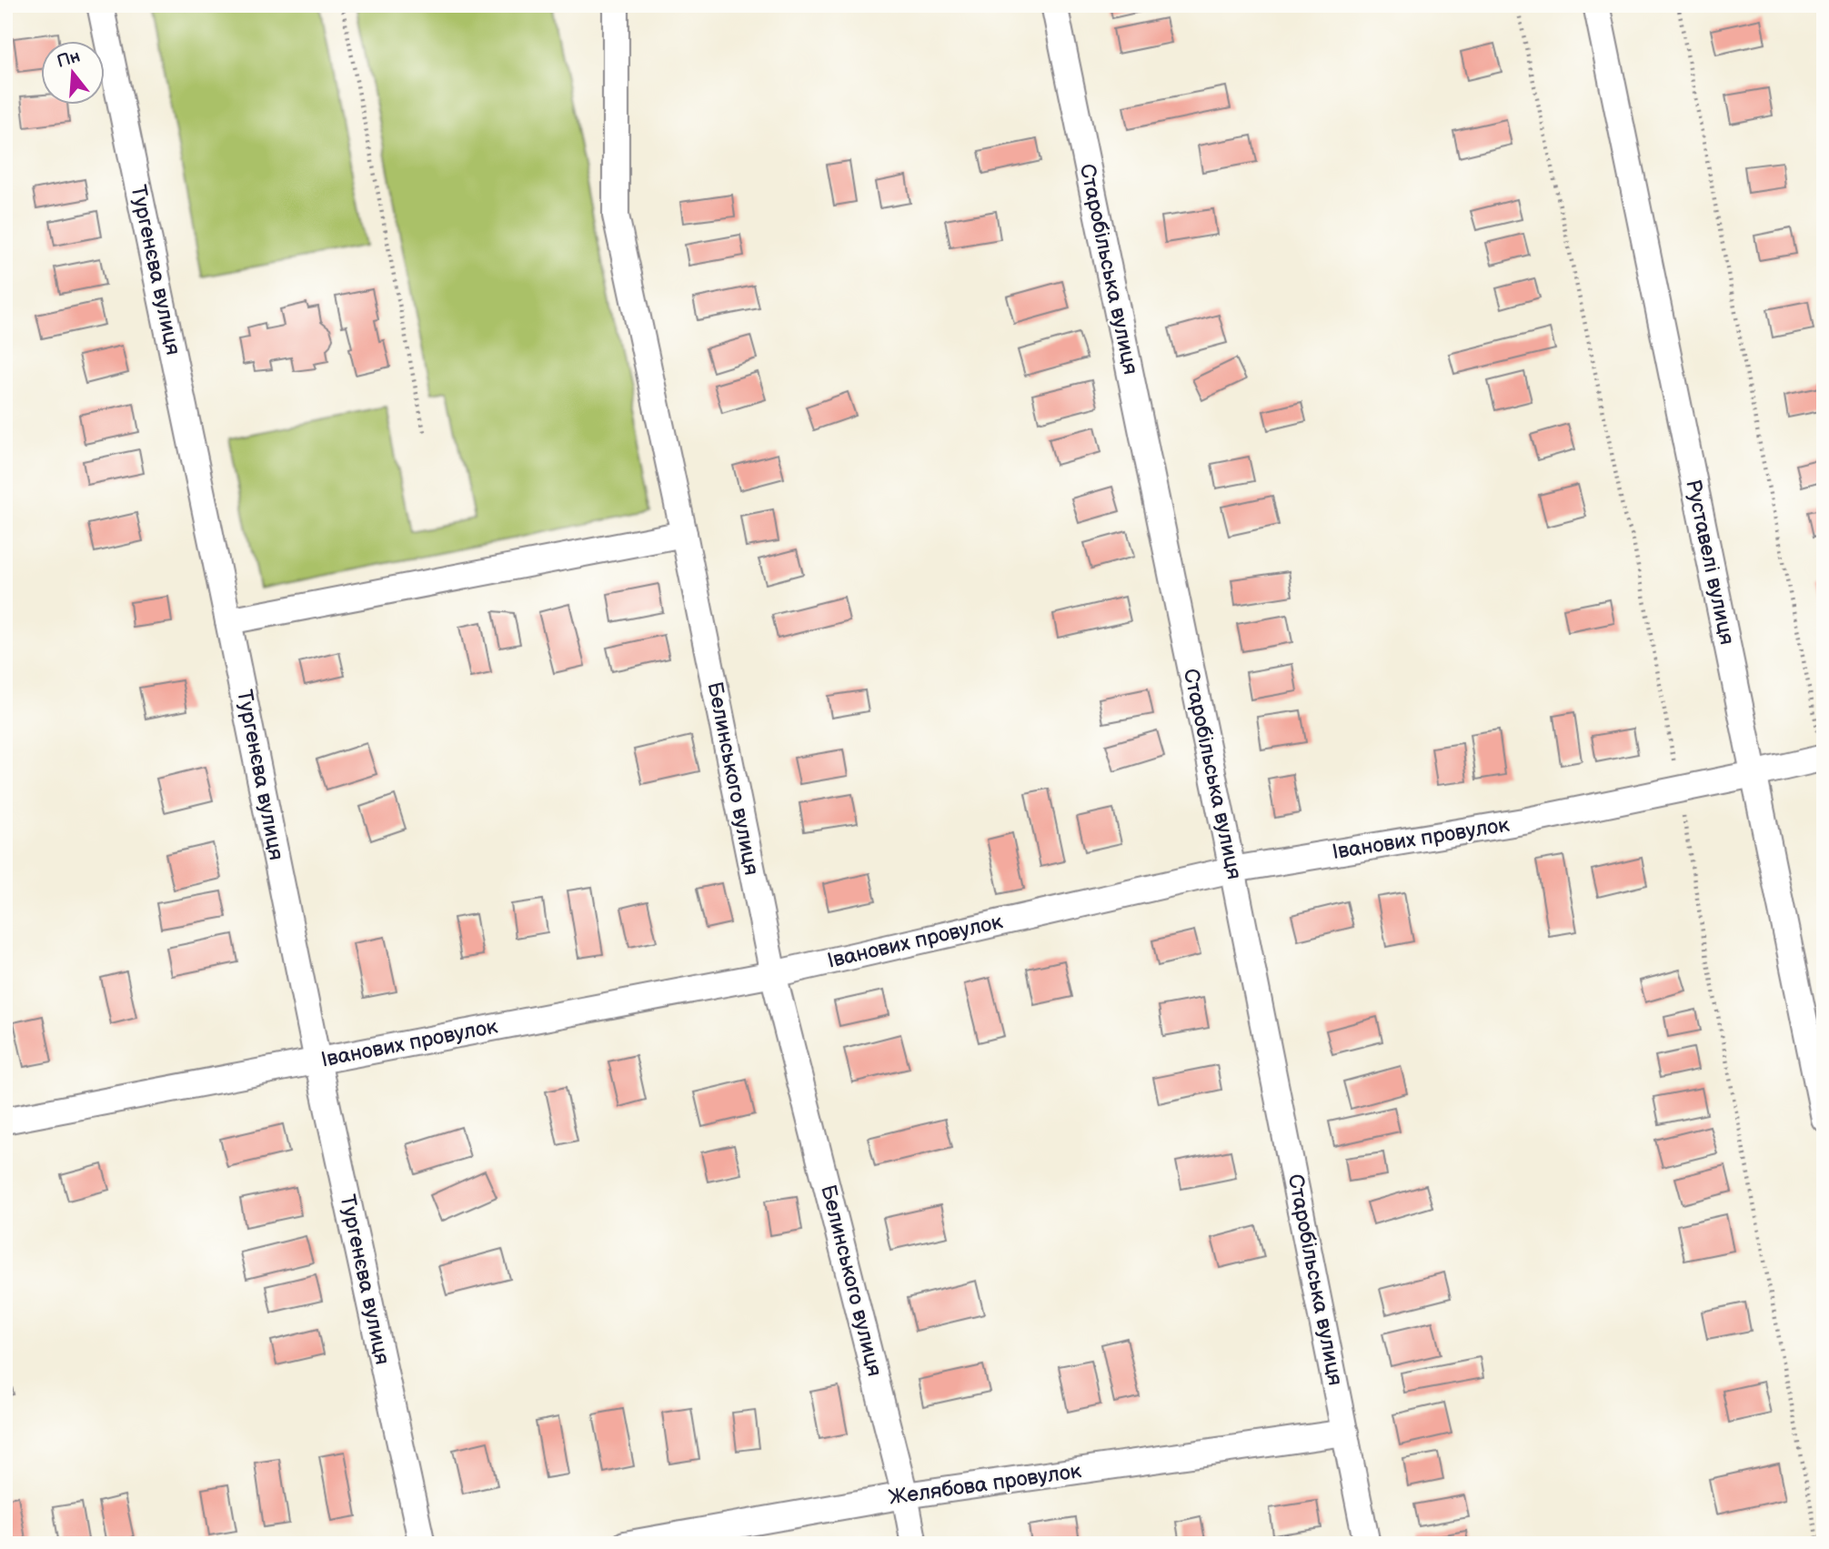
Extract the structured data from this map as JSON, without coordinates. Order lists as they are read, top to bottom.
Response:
{
  "streets": {
    "street": [
      "Старобільська вулиця",
      "Тургенєва вулиця",
      "Руставелі вулиця",
      "Белинського вулиця",
      "Іванових провулок",
      "Желябова провулок"
    ]
  },
  "crossings": [
    ["Старобільська вулиця", "Іванових провулок"],
    ["Старобільська вулиця", "Желябова провулок"],
    ["Тургенєва вулиця", "Іванових провулок"],
    ["Руставелі вулиця", "Іванових провулок"],
    ["Белинського вулиця", "Іванових провулок"],
    ["Белинського вулиця", "Желябова провулок"]
  ],
  "north": "top"
}
